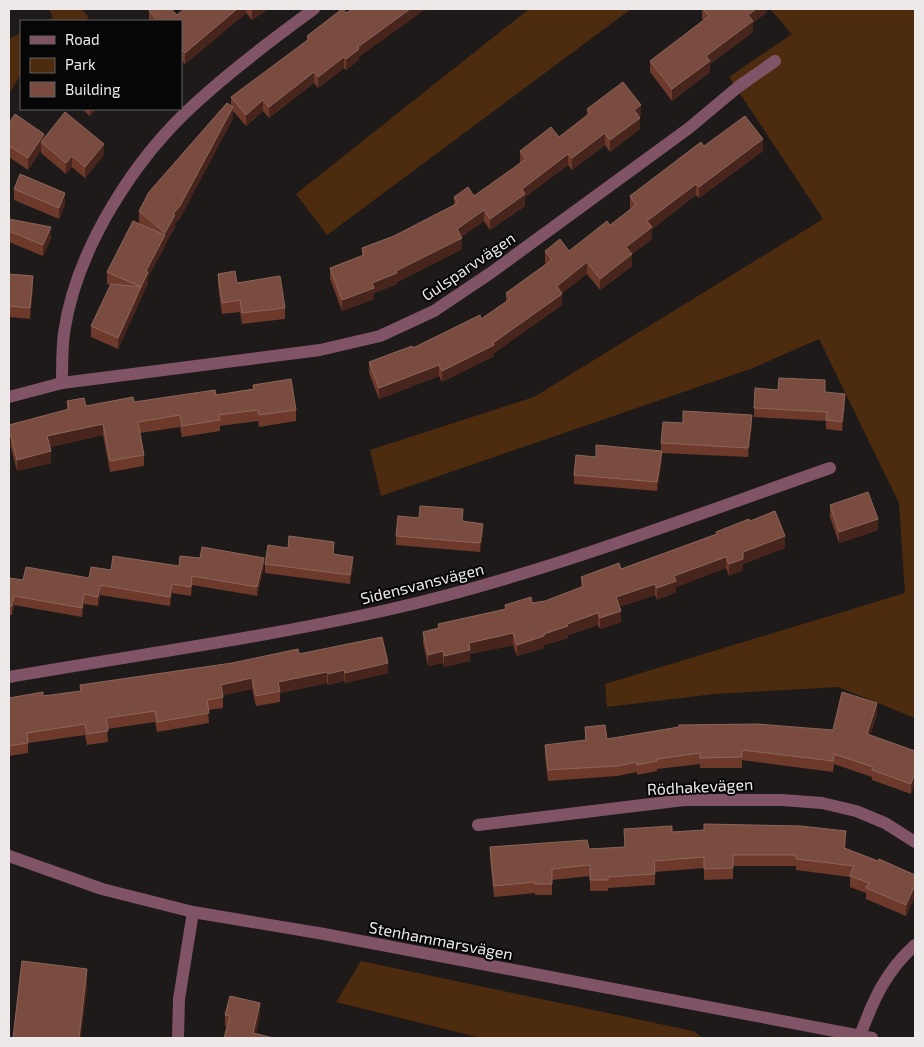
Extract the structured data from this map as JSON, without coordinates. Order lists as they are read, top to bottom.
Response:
{
  "streets": {
    "street": [
      "Gulsparvvägen",
      "Sidensvansvägen",
      "Rödhakevägen",
      "Stenhammarsvägen"
    ]
  },
  "legend": ["Road", "Park", "Building"]
}
